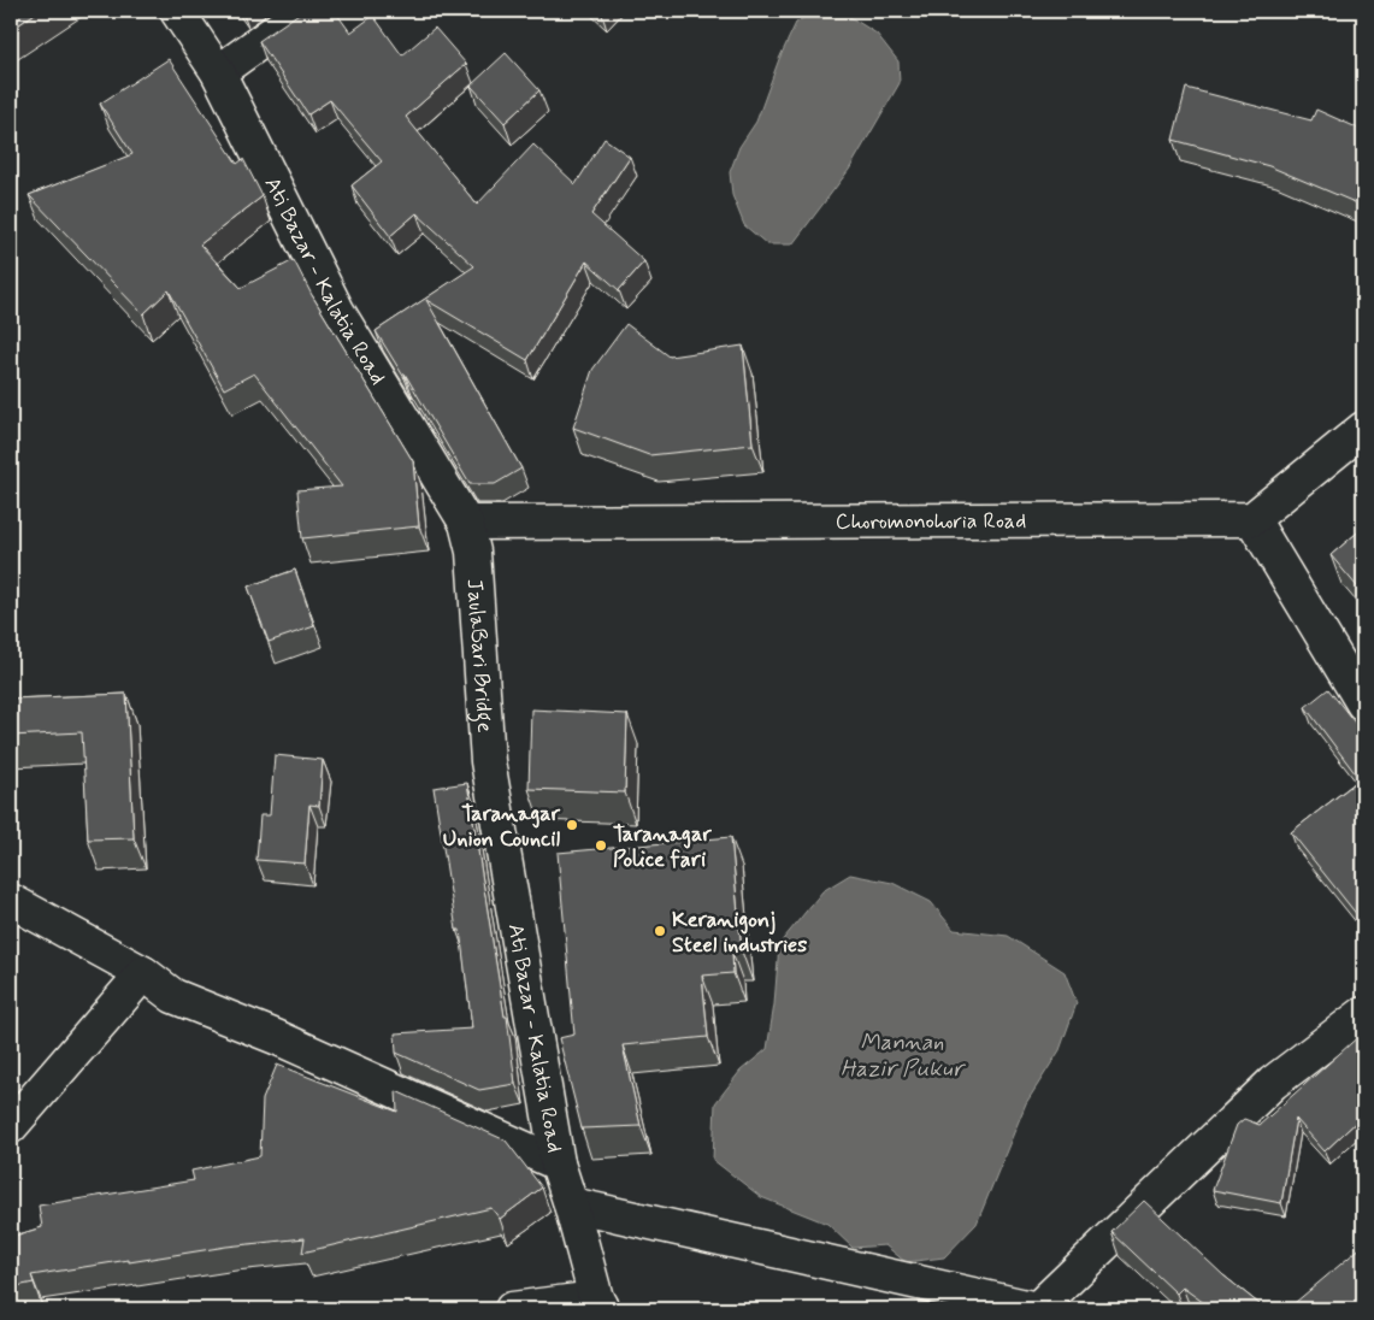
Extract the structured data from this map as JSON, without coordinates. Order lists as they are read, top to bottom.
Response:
{
  "streets": {
    "street": ["Ati Bazar - Kalatia Road", "Choromonohoria Road", "JaulaBari Bridge"]
  },
  "crossings": [
    ["Ati Bazar - Kalatia Road", "Choromonohoria Road"],
    ["Ati Bazar - Kalatia Road", "JaulaBari Bridge"],
    ["Choromonohoria Road", "JaulaBari Bridge"]
  ],
  "water": ["Mannan Hazir Pukur"],
  "places": ["Taranagar Union Council", "Taranagar Police fari", "Keranigonj Steel industries"]
}
